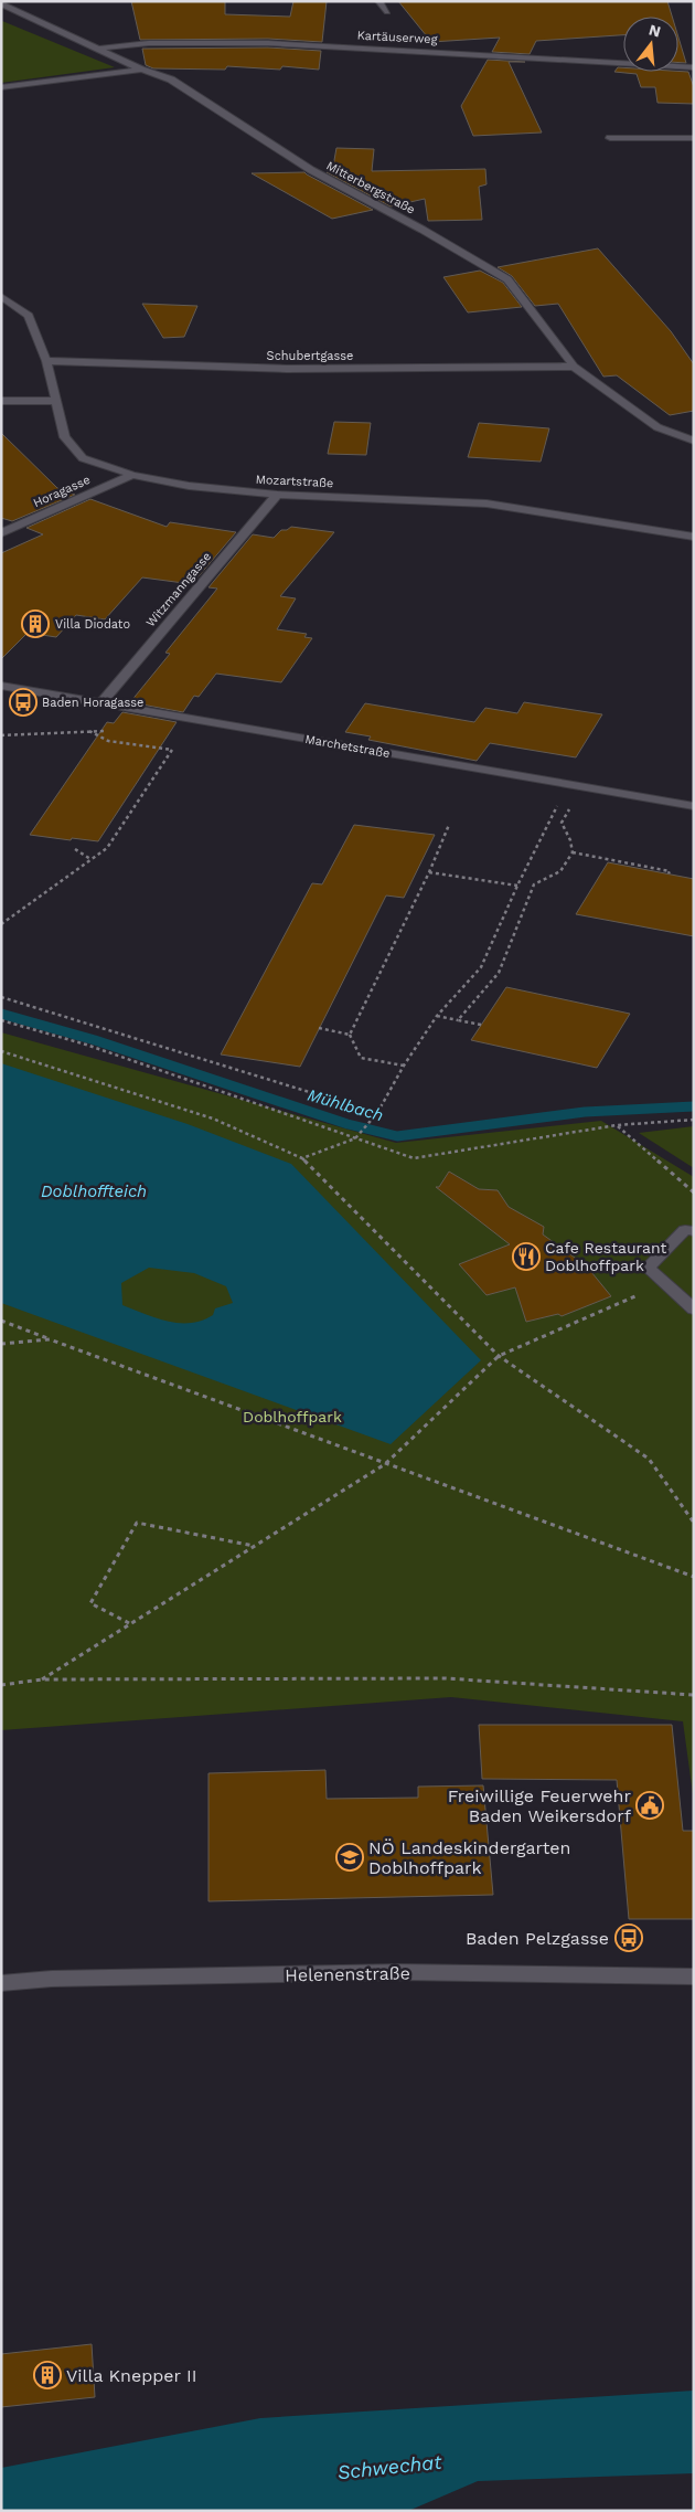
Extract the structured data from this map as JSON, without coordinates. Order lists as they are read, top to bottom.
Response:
{
  "streets": {
    "street": [
      "Kartäuserweg",
      "Mitterbergstraße",
      "Schubertgasse",
      "Mozartstraße",
      "Horagasse",
      "Witzmanngasse",
      "Marchetstraße",
      "Helenenstraße"
    ]
  },
  "crossings": [
    ["Kartäuserweg", "Mitterbergstraße"],
    ["Mitterbergstraße", "Schubertgasse"],
    ["Schubertgasse", "Mozartstraße"],
    ["Mozartstraße", "Horagasse"],
    ["Mozartstraße", "Witzmanngasse"],
    ["Witzmanngasse", "Marchetstraße"]
  ],
  "water": ["Mühlbach", "Doblhoffteich", "Schwechat"],
  "parks": ["Doblhoffpark"],
  "places": {
    "building": ["Villa Diodato", "Villa Knepper II"],
    "bus stop": ["Baden Horagasse", "Baden Pelzgasse"],
    "restaurant": ["Cafe Restaurant Doblhoffpark"],
    "public building": ["Freiwillige Feuerwehr Baden Weikersdorf"],
    "school or university": ["NÖ Landeskindergarten Doblhoffpark"]
  },
  "north": "top"
}
